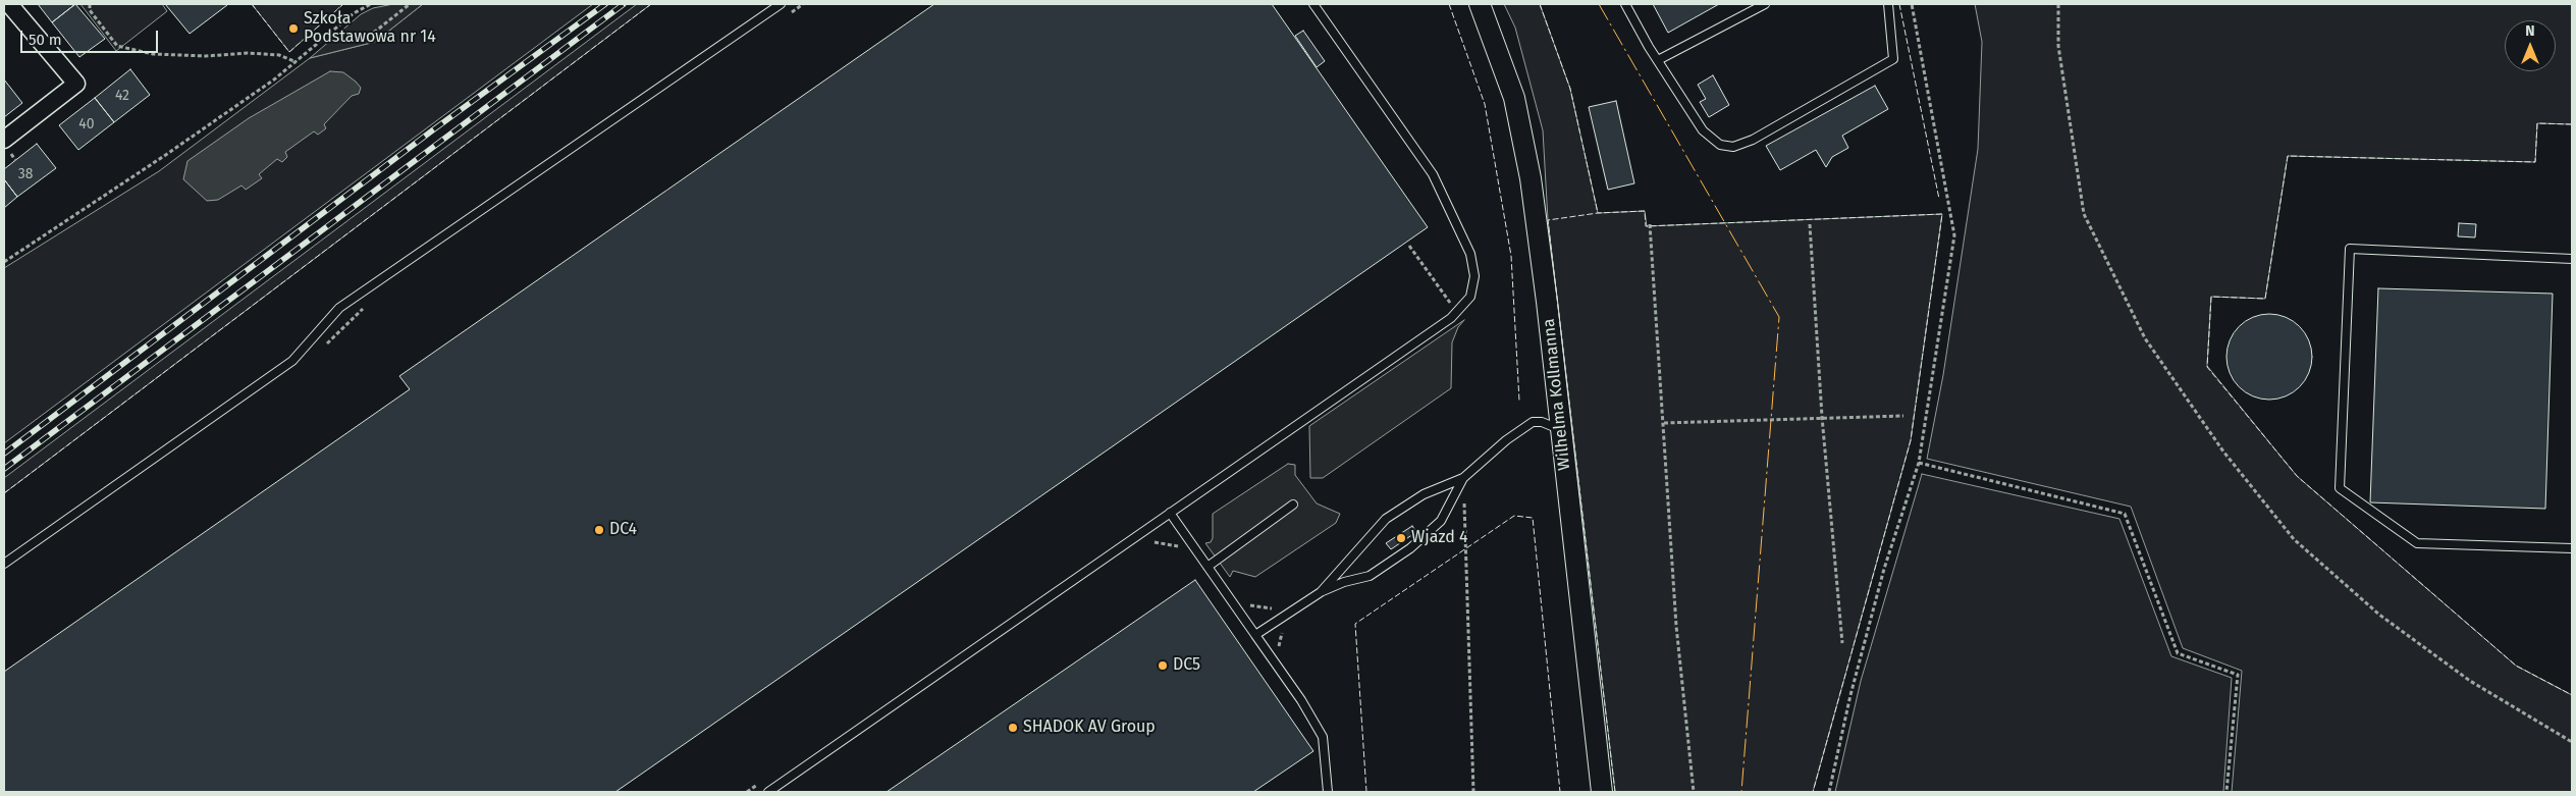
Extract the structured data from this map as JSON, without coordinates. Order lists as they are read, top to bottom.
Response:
{
  "streets": {
    "street": ["Wilhelma Kollmanna"]
  },
  "places": [
    "Szkoła Podstawowa nr 14",
    "DC4",
    "Wjazd 4",
    "DC5",
    "SHADOK AV Group"
  ],
  "house_numbers": ["42", "40", "38"],
  "scale_bar": "50 m",
  "north": "top"
}
